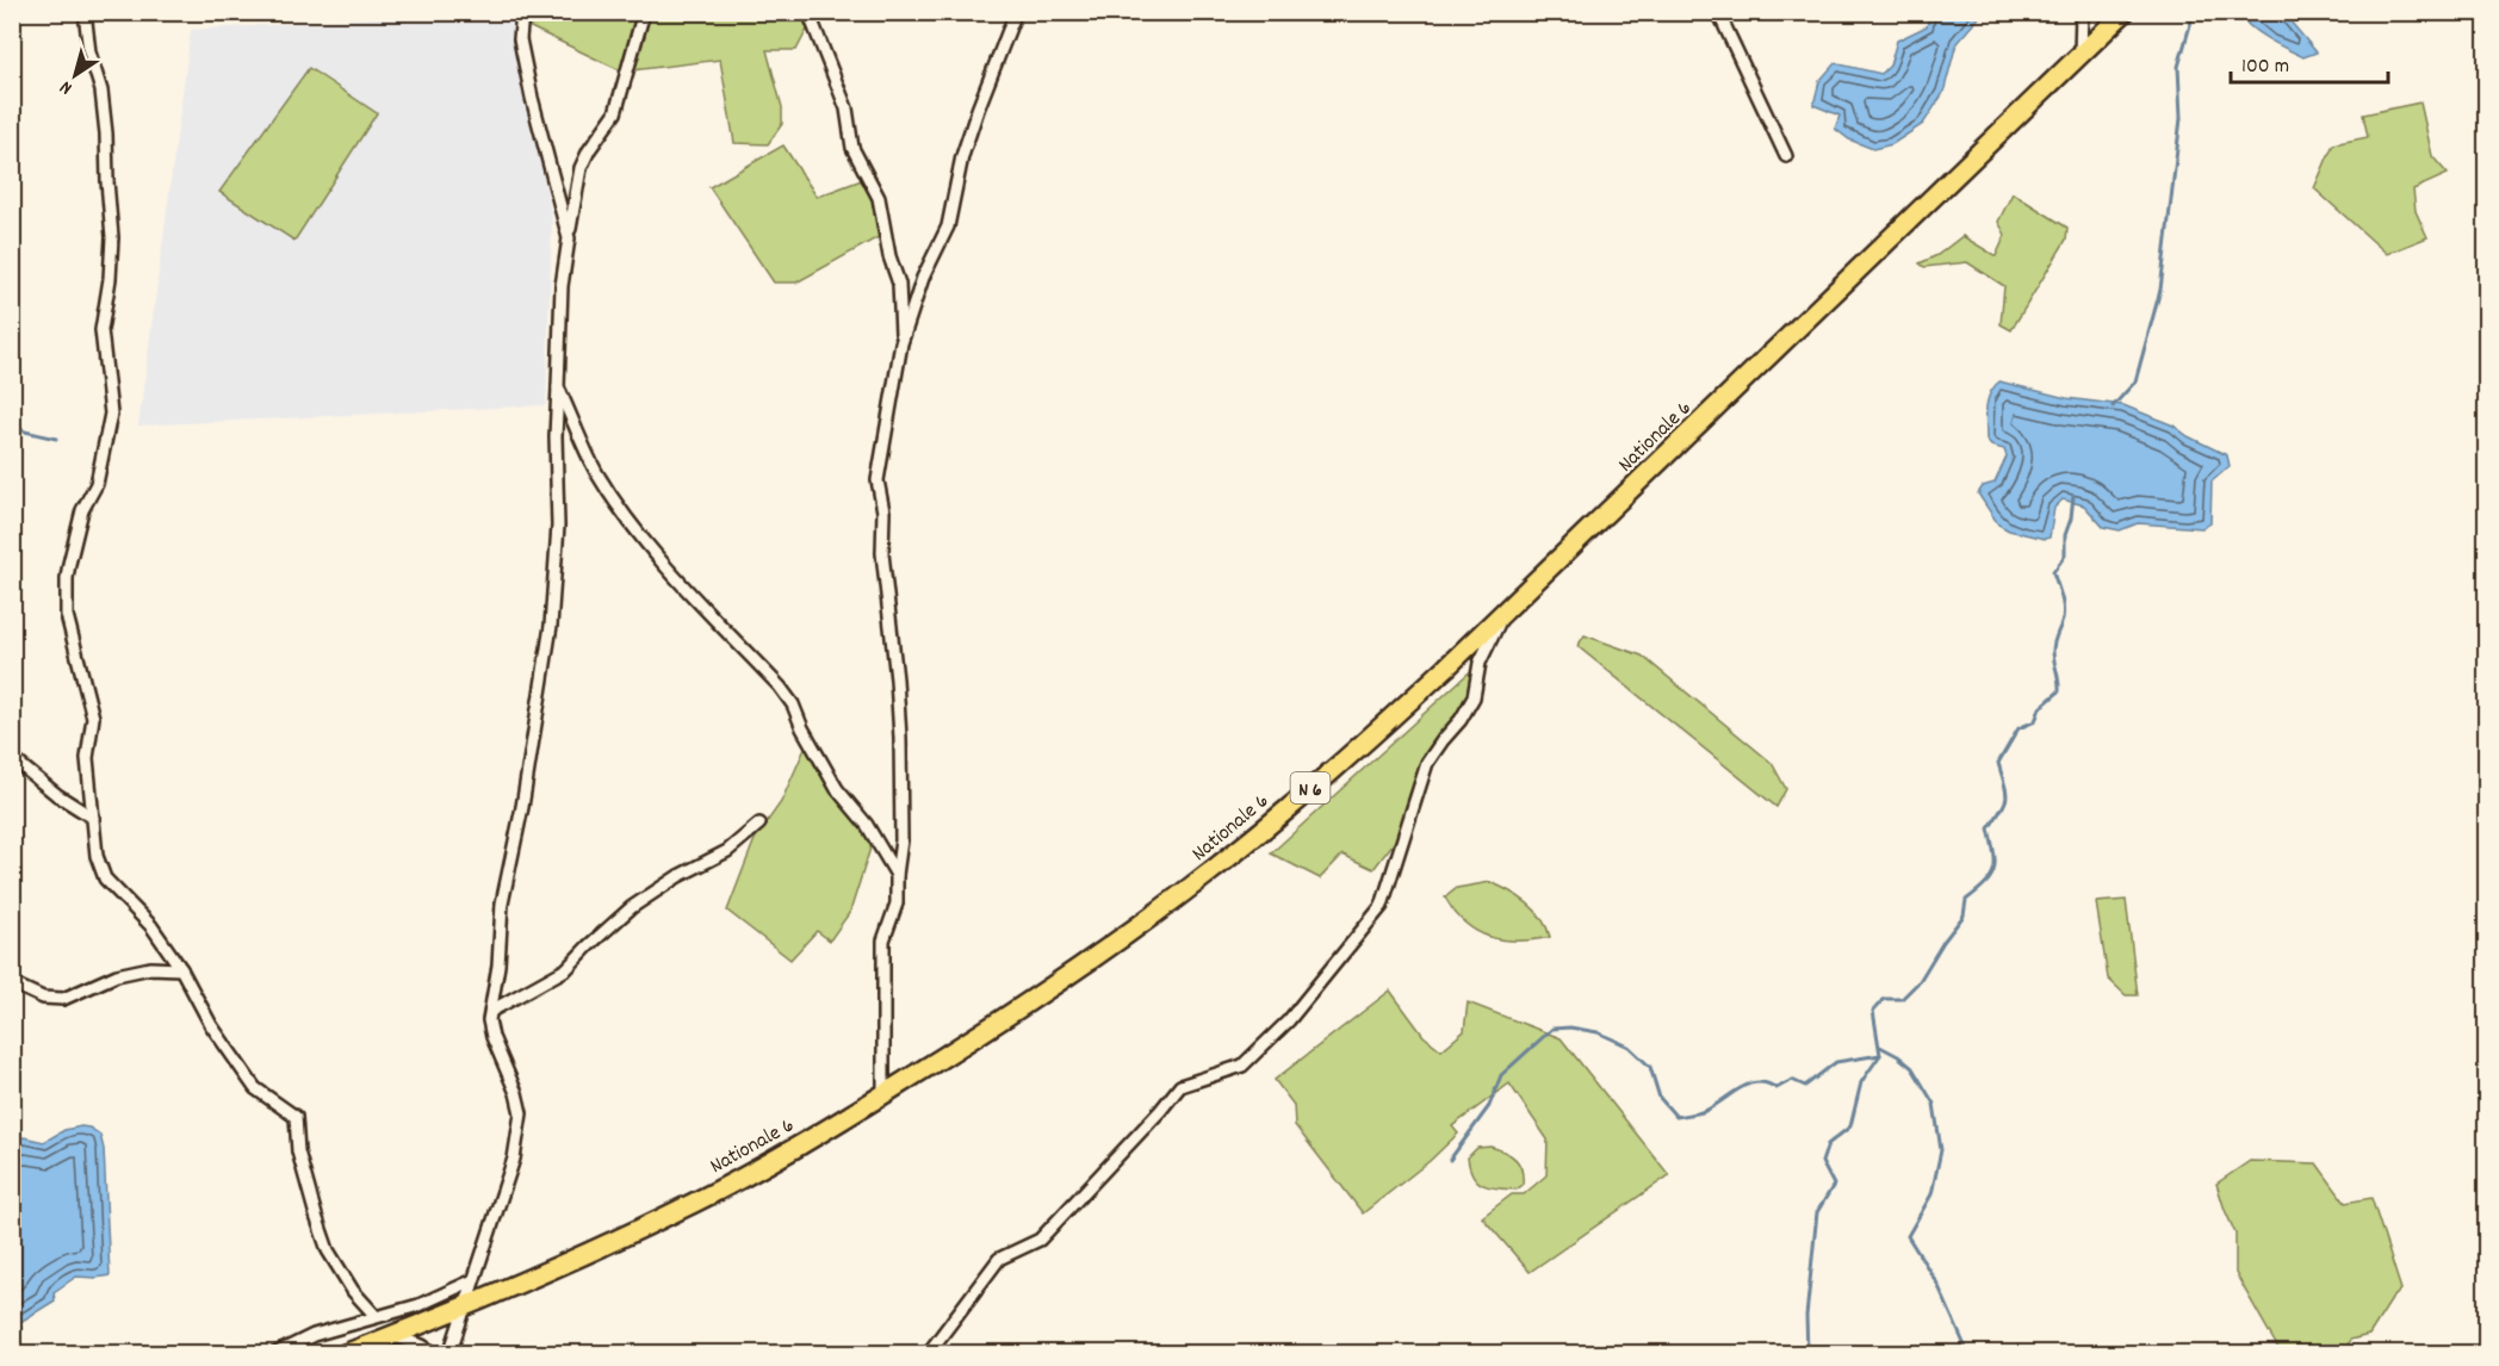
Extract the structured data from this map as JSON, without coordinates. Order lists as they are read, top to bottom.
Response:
{
  "streets": {
    "main road": ["Nationale 6", "N 6"]
  },
  "scale_bar": "100 m",
  "north": "bottom left"
}
